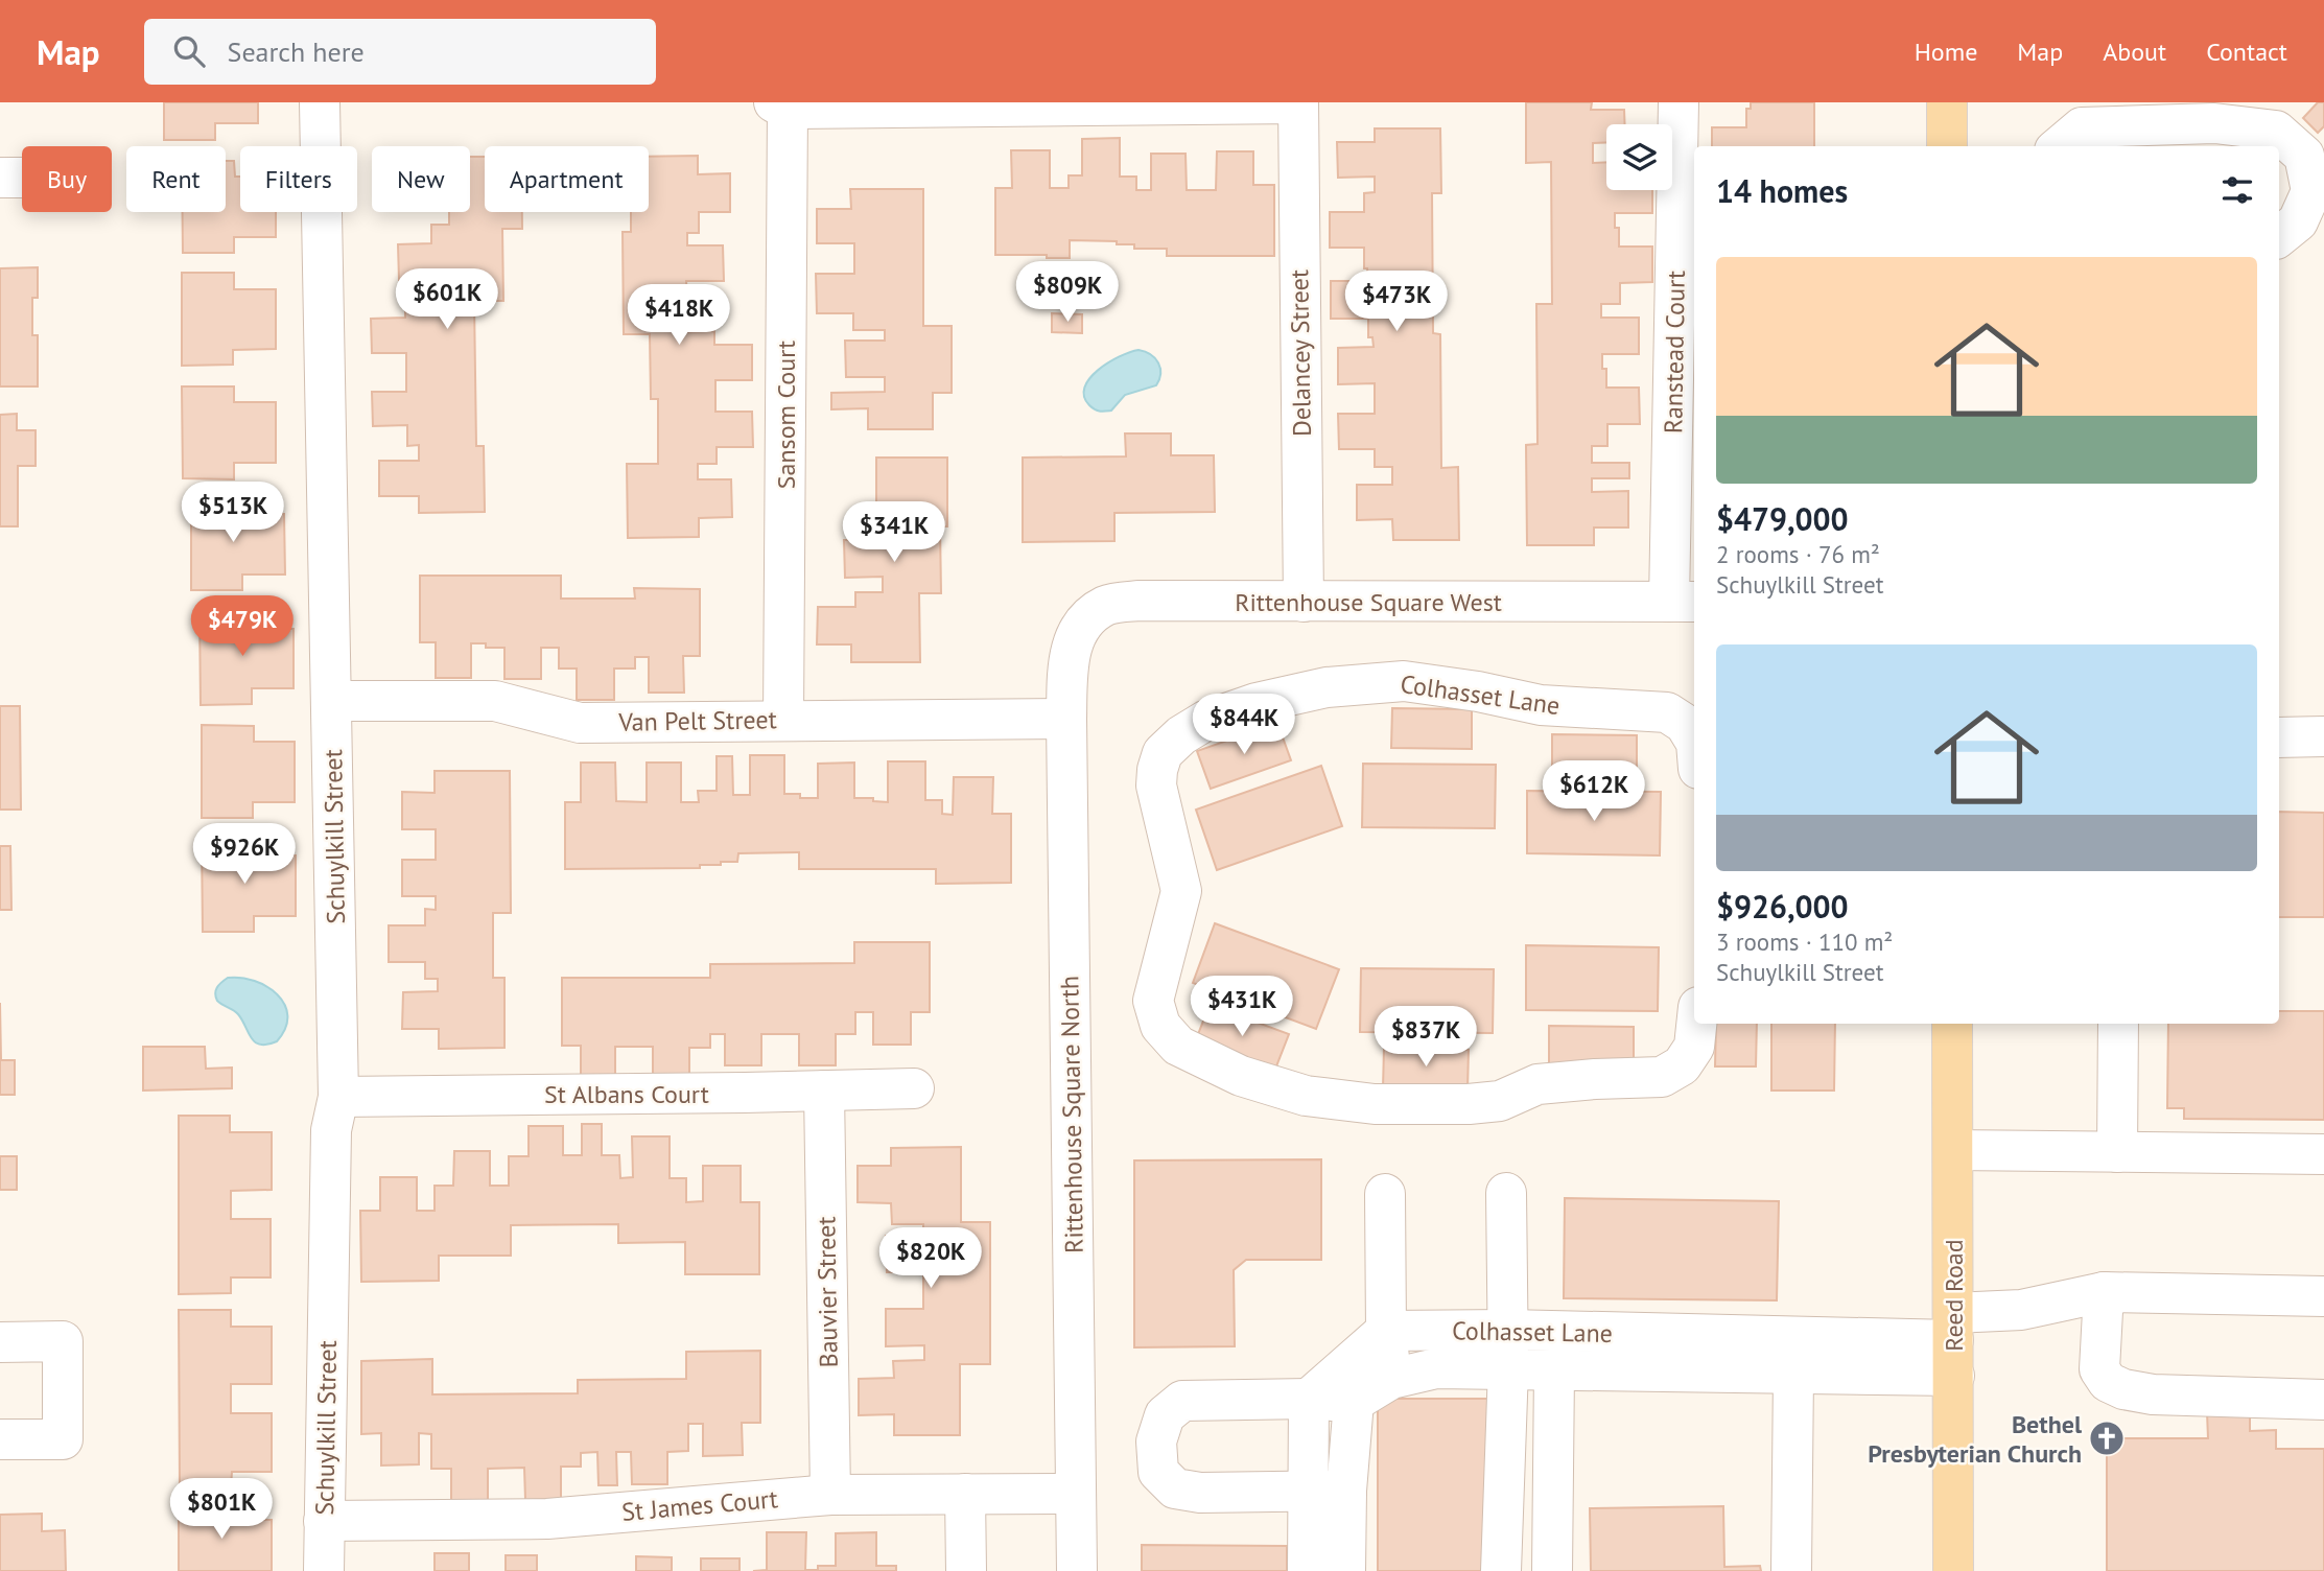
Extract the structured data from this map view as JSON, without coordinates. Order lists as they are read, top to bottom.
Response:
{
  "streets": {
    "main road": ["Reed Road"],
    "street": [
      "Ranstead Court",
      "Delancey Street",
      "Sansom Court",
      "Rittenhouse Square West",
      "Colhasset Lane",
      "Van Pelt Street",
      "Schuylkill Street",
      "St Albans Court",
      "Rittenhouse Square North",
      "Bauvier Street",
      "St James Court"
    ]
  },
  "crossings": [
    ["Ranstead Court", "Rittenhouse Square West"],
    ["Delancey Street", "Rittenhouse Square West"],
    ["Sansom Court", "Van Pelt Street"],
    ["Rittenhouse Square West", "Rittenhouse Square North"],
    ["Colhasset Lane", "Reed Road"],
    ["Van Pelt Street", "Schuylkill Street"],
    ["Van Pelt Street", "Rittenhouse Square North"],
    ["Schuylkill Street", "St Albans Court"],
    ["Schuylkill Street", "St James Court"],
    ["St Albans Court", "Bauvier Street"],
    ["Rittenhouse Square North", "St James Court"],
    ["Bauvier Street", "St James Court"]
  ],
  "places": {
    "church": ["Bethel Presbyterian Church"]
  },
  "page": {
    "header": "Map",
    "search": "Search here",
    "nav": [
      "Home",
      "Map",
      "About",
      "Contact"
    ],
    "chip": [
      "Buy",
      "Rent",
      "Filters",
      "New",
      "Apartment"
    ],
    "heading": "14 homes",
    "list": [
      {
        "name": "$479,000",
        "note": "2 rooms · 76 m² · Schuylkill Street"
      },
      {
        "name": "$926,000",
        "note": "3 rooms · 110 m² · Schuylkill Street"
      }
    ],
    "price": [
      "$809K",
      "$601K",
      "$473K",
      "$418K",
      "$513K",
      "$341K",
      "$479K",
      "$844K",
      "$612K",
      "$926K",
      "$431K",
      "$837K",
      "$820K",
      "$801K"
    ]
  }
}
